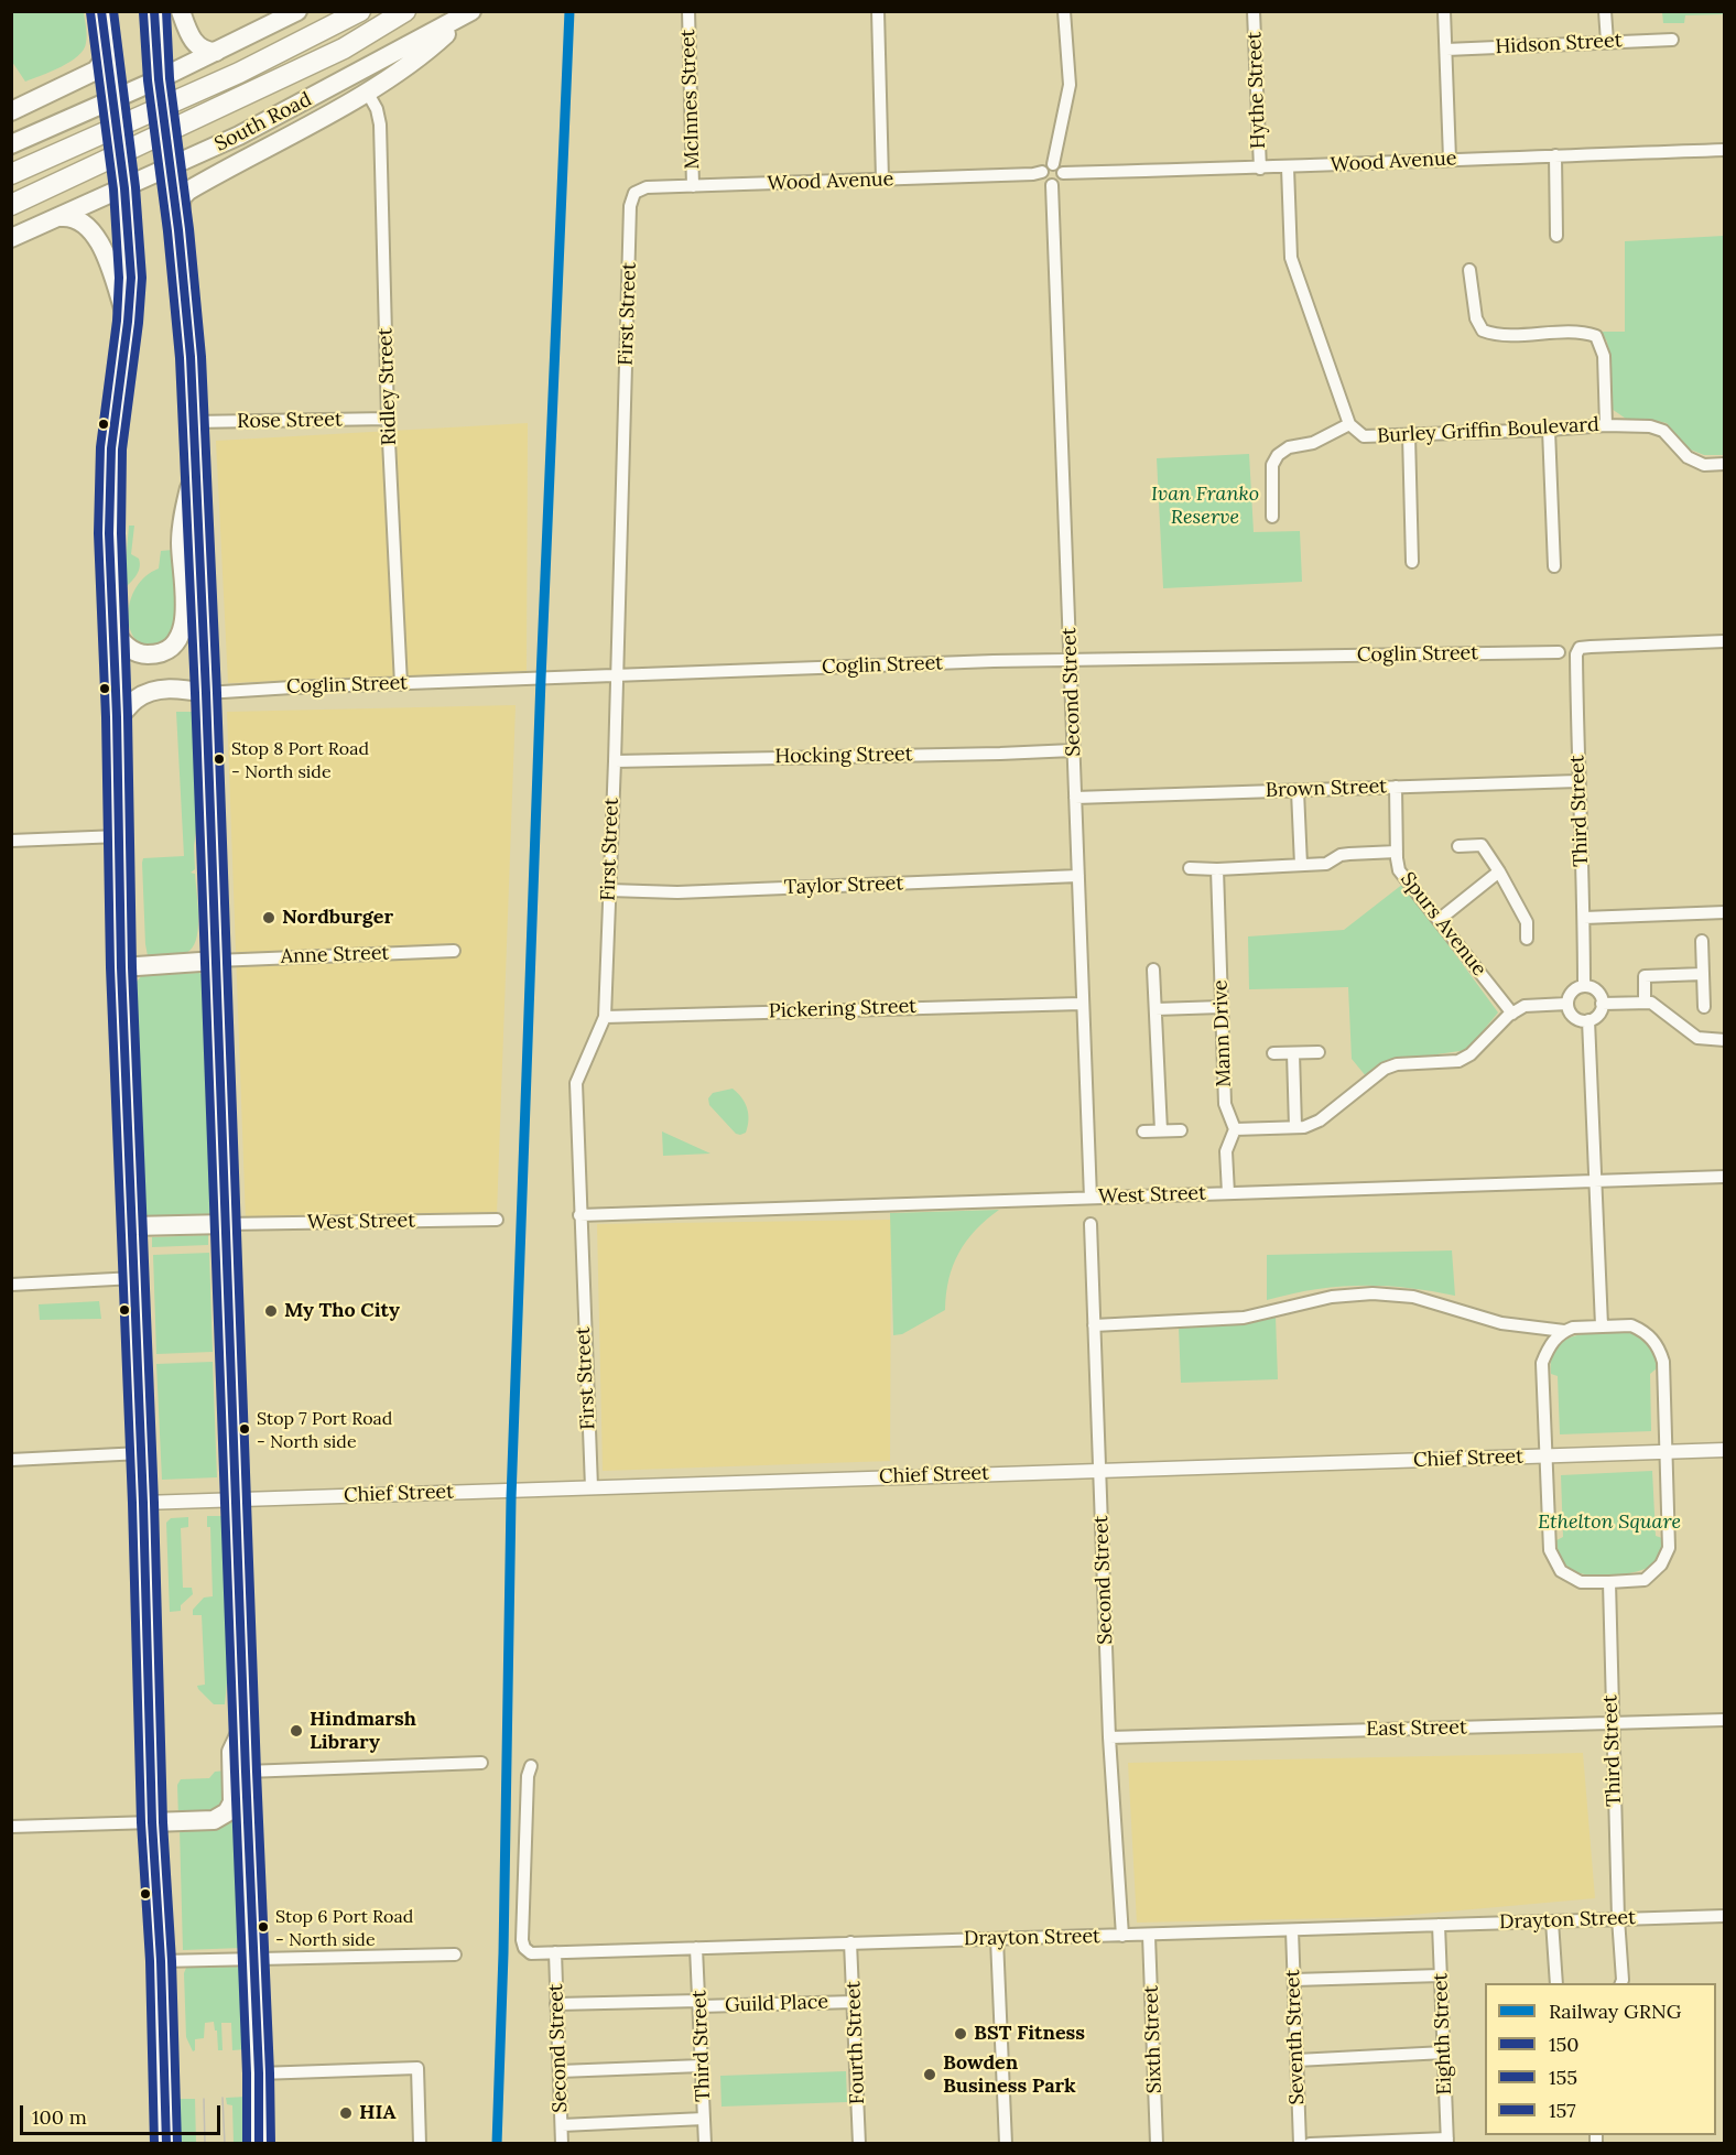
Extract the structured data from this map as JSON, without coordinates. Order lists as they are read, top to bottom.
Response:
{
  "streets": {
    "main road": ["South Road"],
    "street": [
      "Hidson Street",
      "Hythe Street",
      "McInnes Street",
      "Wood Avenue",
      "First Street",
      "Ridley Street",
      "Rose Street",
      "Burley Griffin Boulevard",
      "Coglin Street",
      "Second Street",
      "Hocking Street",
      "Brown Street",
      "Third Street",
      "Taylor Street",
      "Spurs Avenue",
      "Anne Street",
      "Pickering Street",
      "Mann Drive",
      "West Street",
      "Chief Street",
      "East Street",
      "Drayton Street",
      "Guild Place",
      "Eighth Street",
      "Seventh Street",
      "Sixth Street",
      "Fourth Street"
    ]
  },
  "crossings": [
    ["Hythe Street", "Wood Avenue"],
    ["McInnes Street", "Wood Avenue"],
    ["Wood Avenue", "First Street"],
    ["Wood Avenue", "Burley Griffin Boulevard"],
    ["Wood Avenue", "Second Street"],
    ["First Street", "Coglin Street"],
    ["First Street", "Hocking Street"],
    ["First Street", "Taylor Street"],
    ["First Street", "Pickering Street"],
    ["First Street", "West Street"],
    ["First Street", "Chief Street"],
    ["Ridley Street", "Rose Street"],
    ["Ridley Street", "Coglin Street"],
    ["Coglin Street", "Second Street"],
    ["Second Street", "Hocking Street"],
    ["Second Street", "Brown Street"],
    ["Second Street", "Taylor Street"],
    ["Second Street", "Pickering Street"],
    ["Second Street", "West Street"],
    ["Second Street", "Chief Street"],
    ["Second Street", "East Street"],
    ["Second Street", "Drayton Street"],
    ["Second Street", "Guild Place"],
    ["Brown Street", "Third Street"],
    ["Brown Street", "Spurs Avenue"],
    ["Third Street", "East Street"],
    ["Third Street", "Drayton Street"],
    ["Third Street", "Guild Place"],
    ["Drayton Street", "Eighth Street"],
    ["Drayton Street", "Seventh Street"],
    ["Drayton Street", "Sixth Street"],
    ["Drayton Street", "Fourth Street"],
    ["Guild Place", "Fourth Street"]
  ],
  "parks": ["Ivan Franko Reserve", "Ethelton Square"],
  "places": [
    "Stop 8 Port Road - North side",
    "Nordburger",
    "My Tho City",
    "Stop 7 Port Road - North side",
    "Hindmarsh Library",
    "Stop 6 Port Road - North side",
    "BST Fitness",
    "Bowden Business Park",
    "HIA"
  ],
  "lines": [
    "rail line GRNG",
    "transit line 150",
    "transit line 157",
    "transit line 155"
  ],
  "legend": [
    "Railway GRNG",
    "150",
    "155",
    "157"
  ],
  "scale_bar": "100 m"
}
